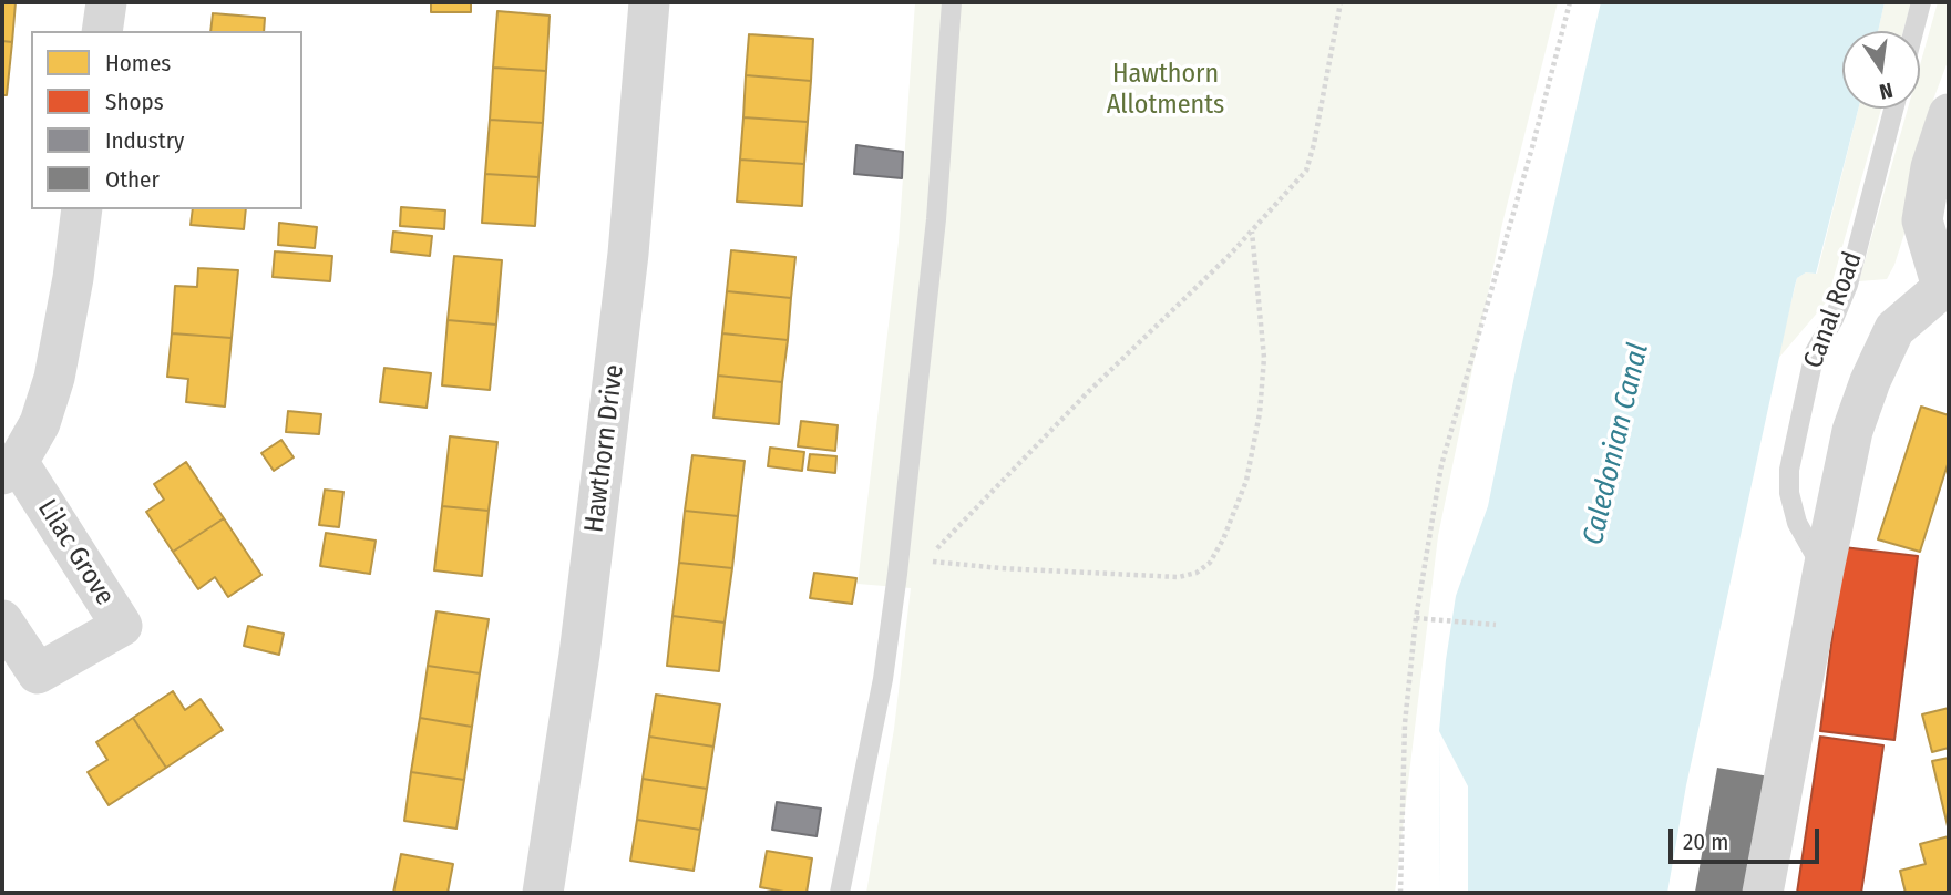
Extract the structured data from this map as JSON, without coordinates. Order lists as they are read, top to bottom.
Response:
{
  "streets": {
    "street": ["Hawthorn Drive", "Lilac Grove"],
    "lane": ["Canal Road"]
  },
  "water": ["Caledonian Canal"],
  "parks": ["Hawthorn Allotments"],
  "legend": [
    "Homes",
    "Shops",
    "Industry",
    "Other"
  ],
  "scale_bar": "20 m",
  "north": "bottom"
}
